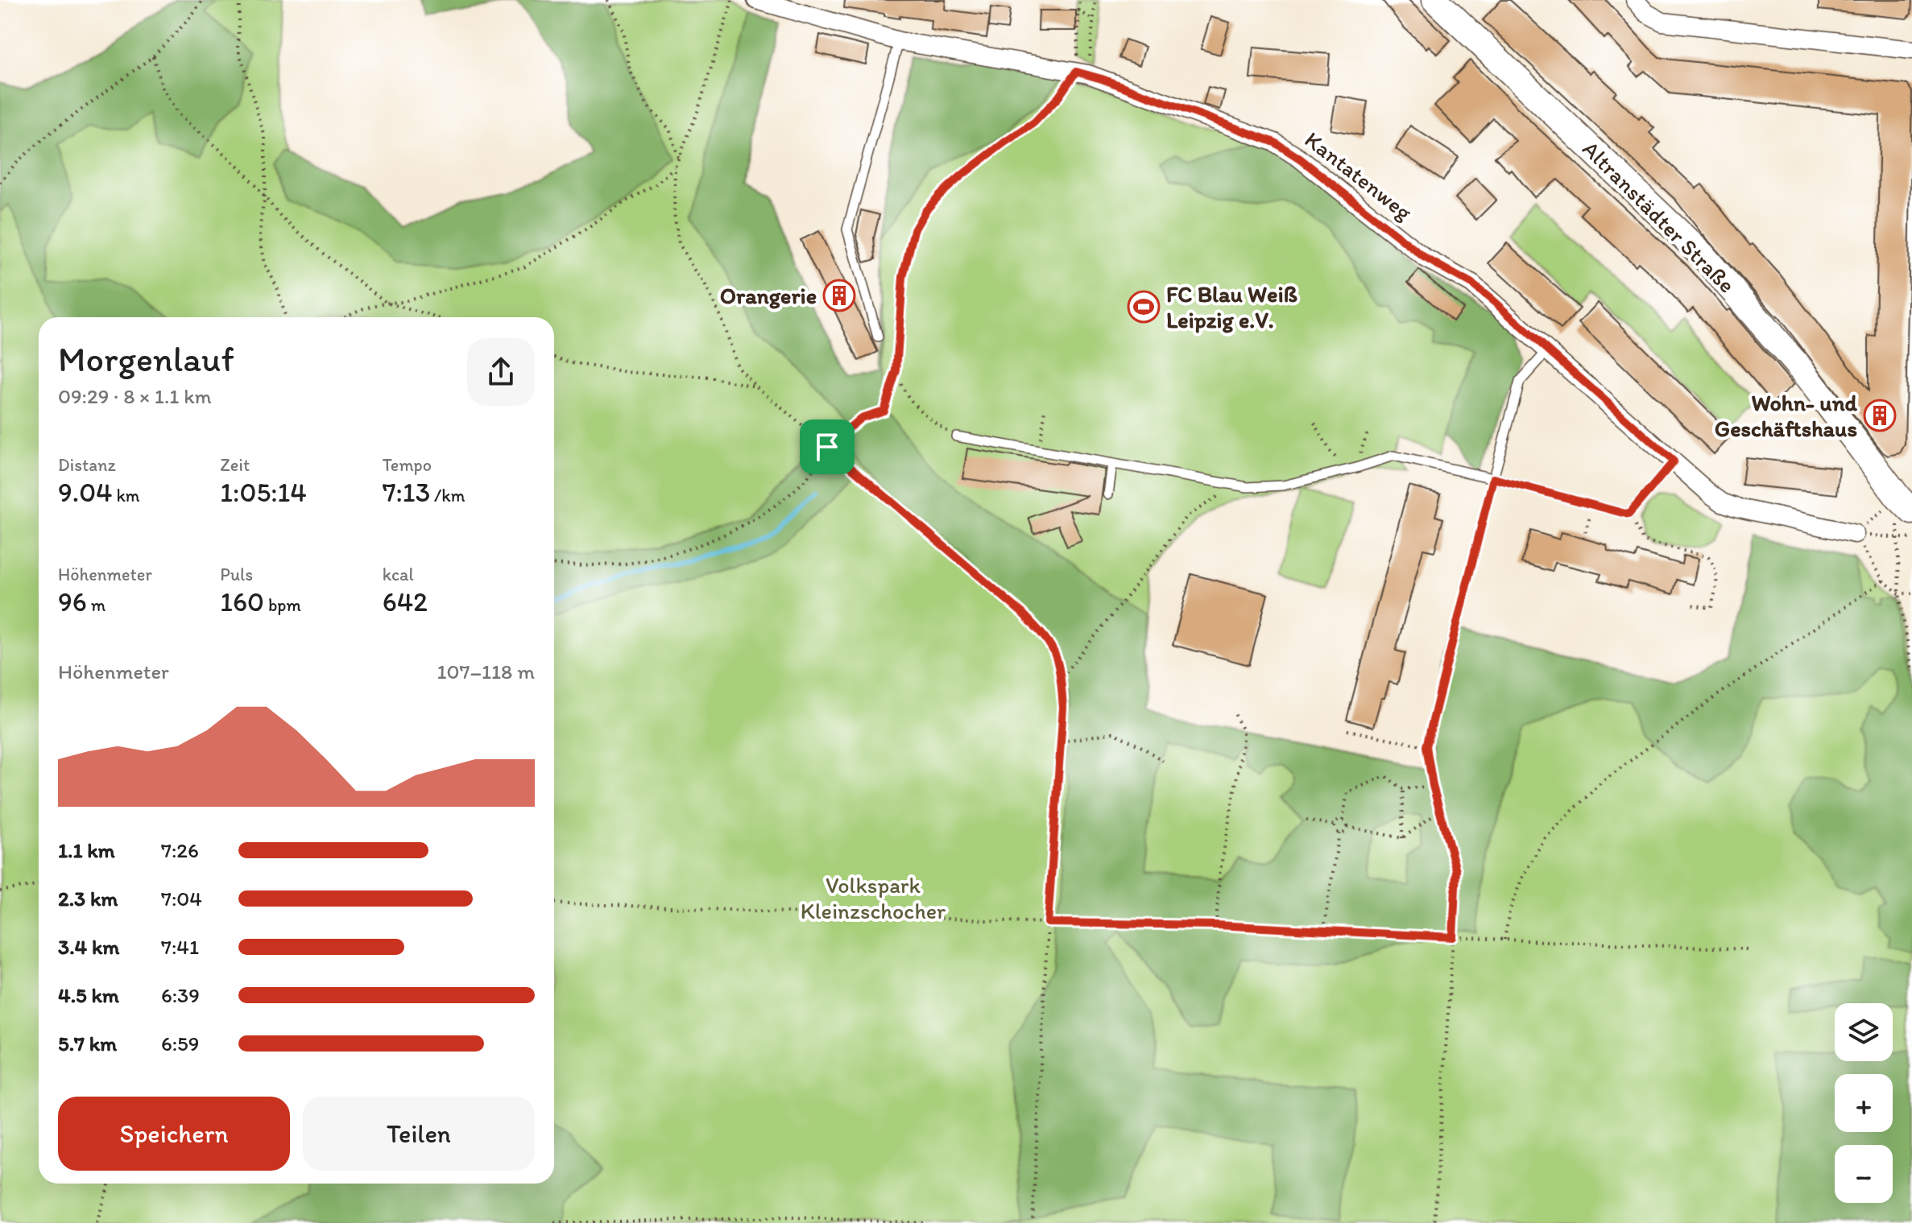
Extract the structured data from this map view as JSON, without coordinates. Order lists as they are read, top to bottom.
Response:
{
  "streets": {
    "street": ["Kantatenweg", "Altranstädter Straße"]
  },
  "parks": ["Volkspark Kleinzschocher"],
  "places": {
    "building": ["Orangerie", "Wohn- und Geschäftshaus"],
    "sports": ["FC Blau Weiß Leipzig e.V."]
  },
  "page": {
    "heading": ["Morgenlauf", "09:29 · 8 × 1.1 km"],
    "stats": [
      ["Distanz", "9.04 km"],
      ["Zeit", "1:05:14"],
      ["Tempo", "7:13 /km"],
      ["Höhenmeter", "96 m"],
      ["Puls", "160 bpm"],
      ["kcal", "642"]
    ],
    "chart": ["Höhenmeter", "107–118 m"],
    "list": [
      {
        "name": "1.1 km",
        "note": "7:26"
      },
      {
        "name": "2.3 km",
        "note": "7:04"
      },
      {
        "name": "3.4 km",
        "note": "7:41"
      },
      {
        "name": "4.5 km",
        "note": "6:39"
      },
      {
        "name": "5.7 km",
        "note": "6:59"
      }
    ],
    "map_buttons": ["+", "−"],
    "buttons": ["Speichern", "Teilen"]
  }
}
